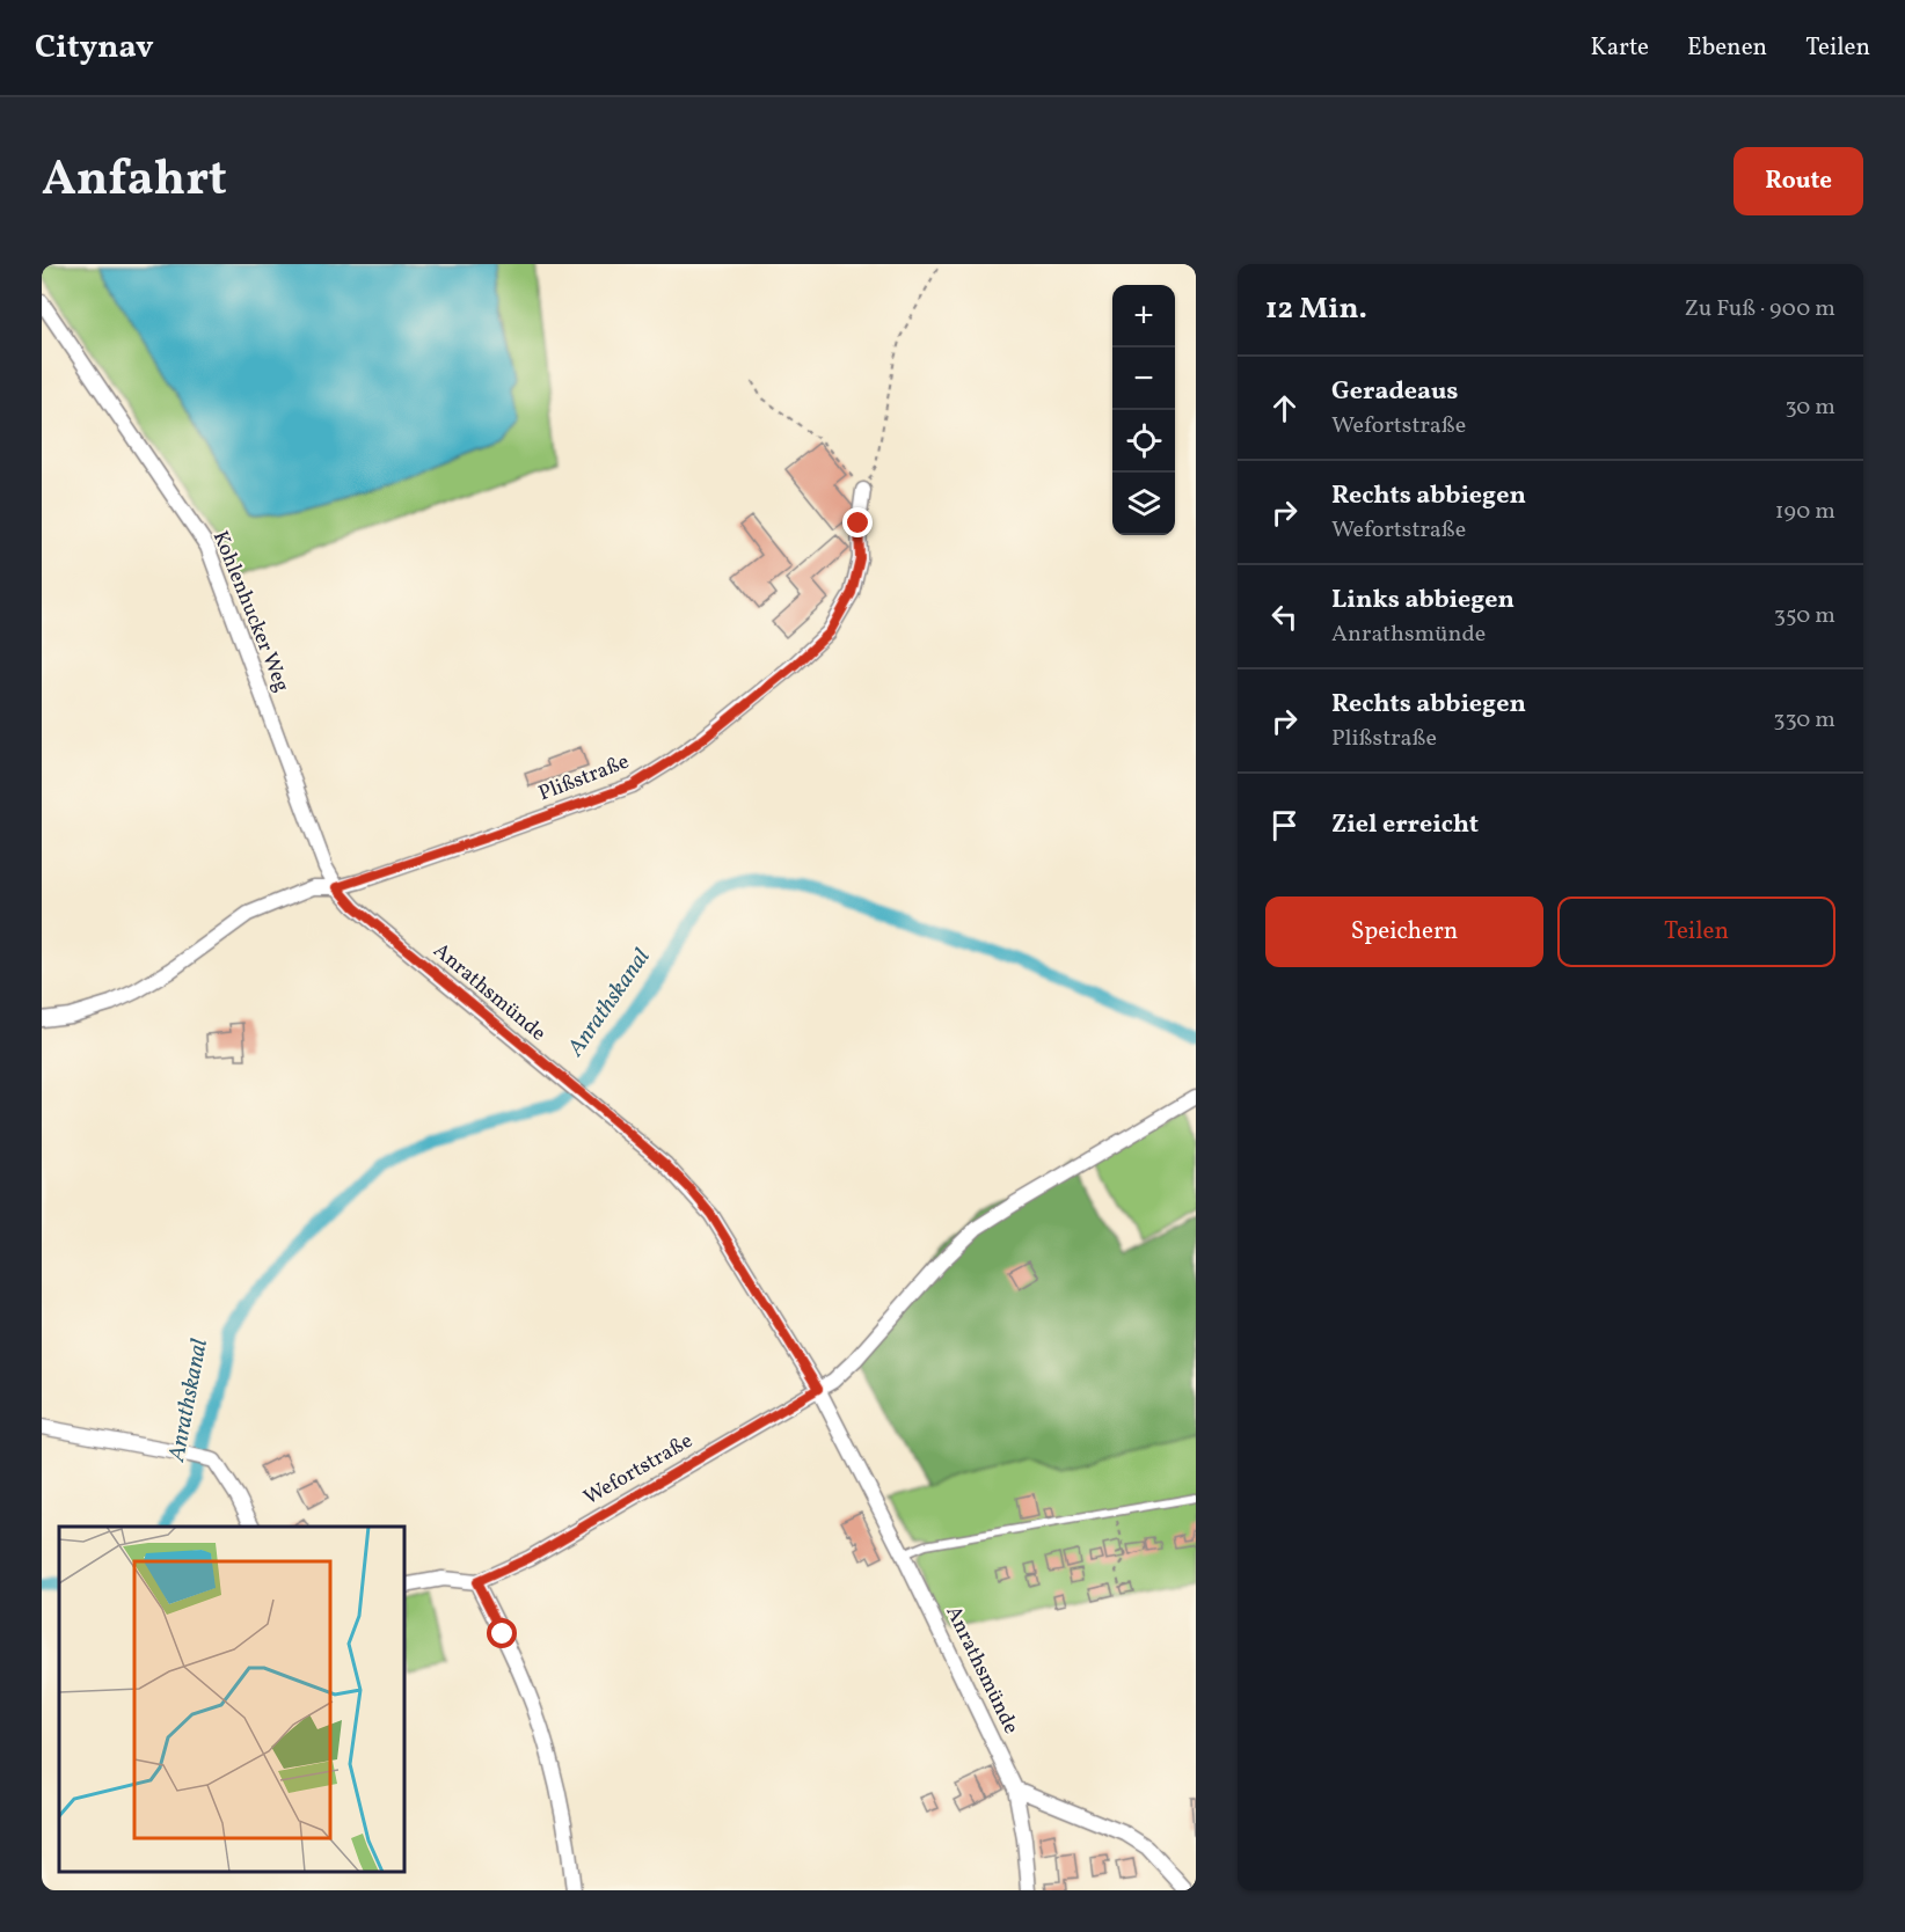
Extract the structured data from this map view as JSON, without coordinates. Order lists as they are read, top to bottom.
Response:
{
  "streets": {
    "street": [
      "Kohlenhucker Weg",
      "Plißstraße",
      "Anrathsmünde",
      "Wefortstraße"
    ]
  },
  "crossings": [
    ["Kohlenhucker Weg", "Plißstraße"],
    ["Kohlenhucker Weg", "Anrathsmünde"],
    ["Plißstraße", "Anrathsmünde"],
    ["Anrathsmünde", "Wefortstraße"]
  ],
  "water": ["Anrathskanal"],
  "page": {
    "header": "Citynav",
    "nav": ["Karte", "Ebenen", "Teilen"],
    "title": "Anfahrt",
    "buttons": [
      "Route",
      ["Speichern", "Teilen"]
    ],
    "heading": ["12 Min.", "Zu Fuß · 900 m"],
    "map_buttons": ["+", "−"],
    "list": [
      ["Geradeaus", "Wefortstraße", "30 m"],
      ["Rechts abbiegen", "Wefortstraße", "190 m"],
      ["Links abbiegen", "Anrathsmünde", "350 m"],
      ["Rechts abbiegen", "Plißstraße", "330 m"],
      "Ziel erreicht"
    ]
  }
}
